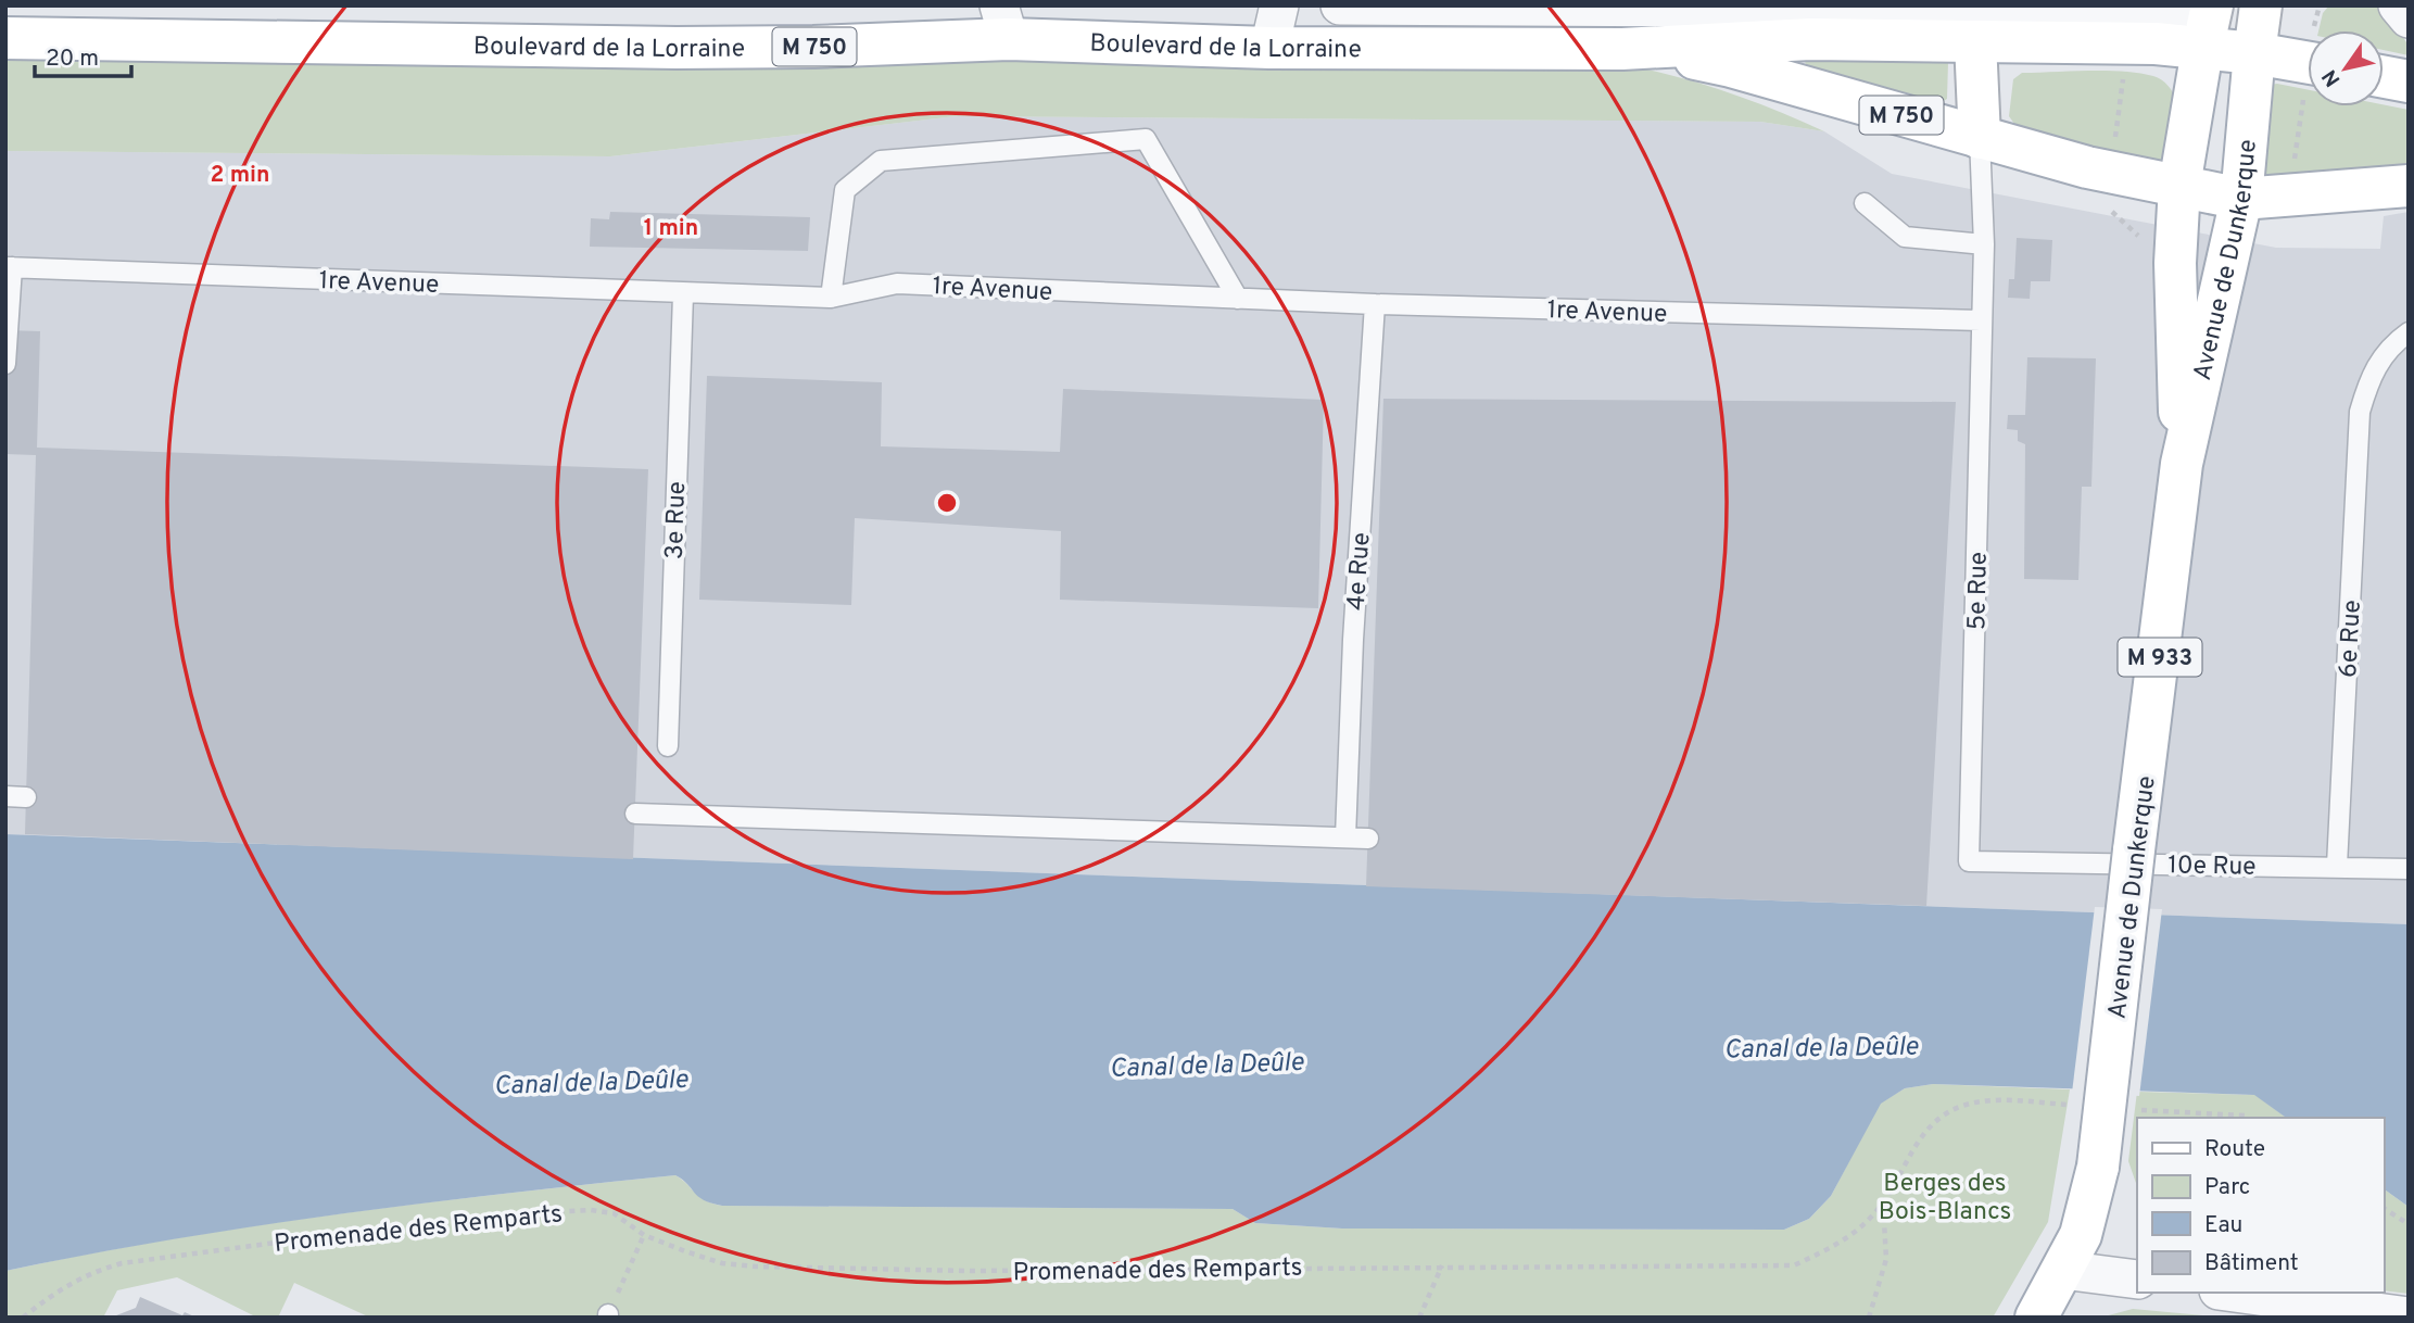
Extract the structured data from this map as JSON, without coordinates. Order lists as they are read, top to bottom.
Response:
{
  "streets": {
    "main road": [
      "Boulevard de la Lorraine",
      "M 750",
      "Avenue de Dunkerque",
      "M 933"
    ],
    "lane": [
      "1re Avenue",
      "3e Rue",
      "4e Rue",
      "5e Rue",
      "6e Rue",
      "10e Rue"
    ],
    "path": ["Promenade des Remparts"]
  },
  "crossings": [
    ["Boulevard de la Lorraine", "M 750"],
    ["Boulevard de la Lorraine", "Avenue de Dunkerque"],
    ["Boulevard de la Lorraine", "5e Rue"],
    ["Boulevard de la Lorraine", "M 933"],
    ["M 750", "Avenue de Dunkerque"],
    ["M 750", "M 933"],
    ["Avenue de Dunkerque", "M 933"],
    ["1re Avenue", "3e Rue"],
    ["1re Avenue", "4e Rue"],
    ["1re Avenue", "5e Rue"],
    ["5e Rue", "10e Rue"],
    ["6e Rue", "10e Rue"]
  ],
  "water": ["Canal de la Deûle"],
  "parks": ["Berges des Bois-Blancs"],
  "legend": [
    "Route",
    "Parc",
    "Eau",
    "Bâtiment"
  ],
  "scale_bar": "20 m",
  "north": "bottom left",
  "rings": ["2 min", "1 min"]
}
